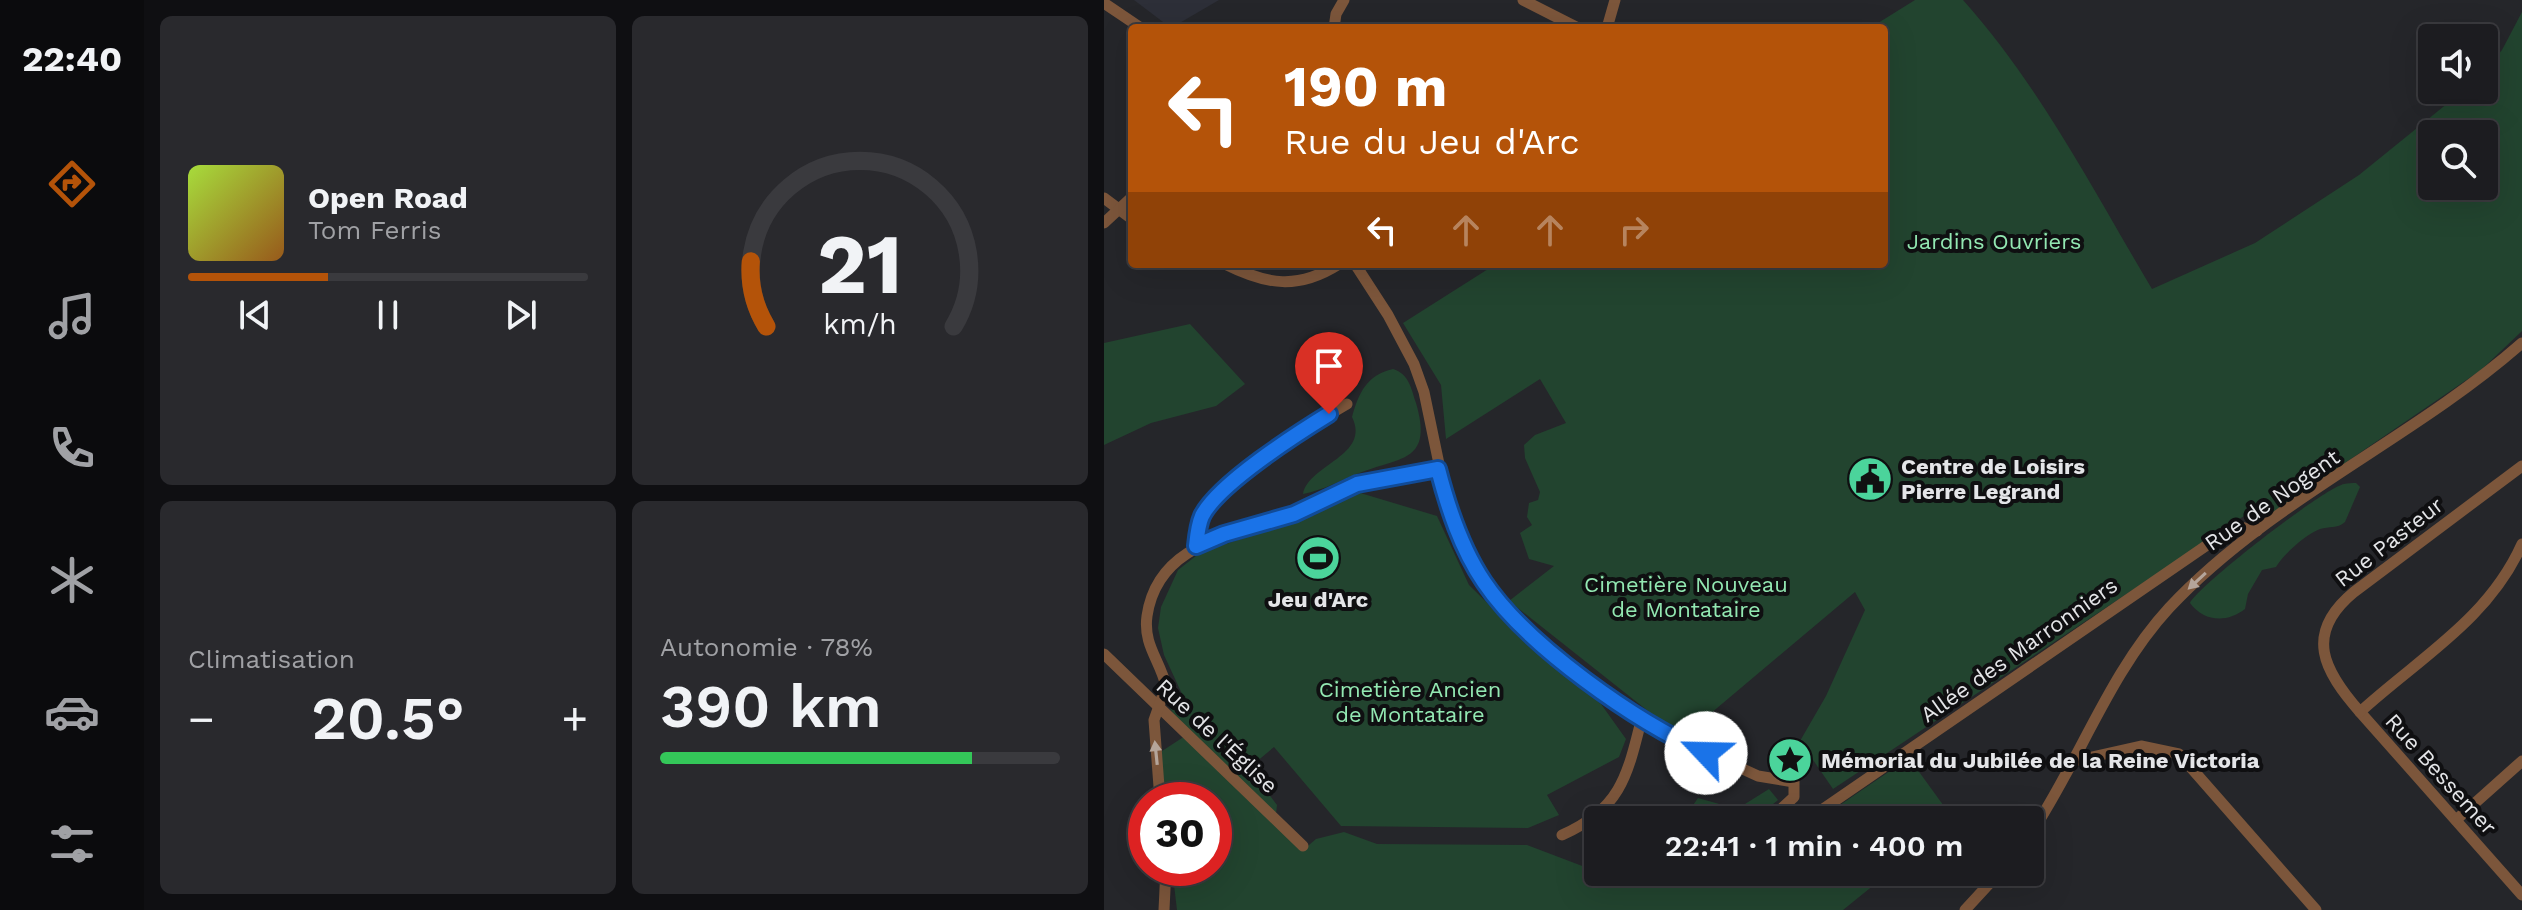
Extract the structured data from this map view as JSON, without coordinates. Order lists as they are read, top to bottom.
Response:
{
  "streets": {
    "street": [
      "Rue de Nogent",
      "Rue Pasteur",
      "Allée des Marronniers",
      "Rue de l'Église",
      "Rue Bessemer"
    ]
  },
  "crossings": [
    ["Rue de Nogent", "Allée des Marronniers"],
    ["Rue Pasteur", "Rue Bessemer"]
  ],
  "one_way": ["Rue de Nogent"],
  "parks": ["Jardins Ouvriers", "Cimetière Nouveau de Montataire", "Cimetière Ancien de Montataire"],
  "places": {
    "public building": ["Centre de Loisirs Pierre Legrand"],
    "sports": ["Jeu d'Arc"],
    "place": ["Mémorial du Jubilée de la Reine Victoria"]
  },
  "page": {
    "tabs": "22:40",
    "turn": ["190 m", "Rue du Jeu d'Arc"],
    "song": ["Open Road", "Tom Ferris"],
    "tile": [
      "Climatisation",
      ["Autonomie · 78%", "390 km"]
    ],
    "heat": ["−", "20.5°", "+"],
    "limit": "30",
    "trip": "22:41 · 1 min · 400 m",
    "gauge": ["21", "km/h"]
  }
}
